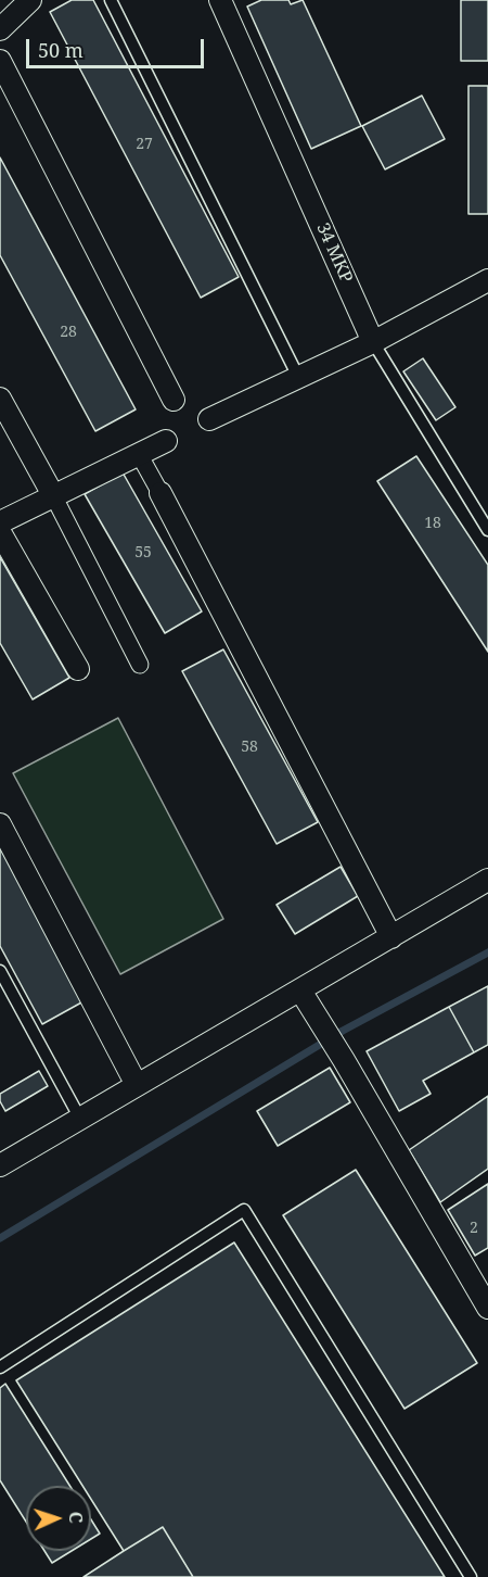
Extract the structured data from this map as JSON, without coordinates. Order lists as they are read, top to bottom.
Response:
{
  "streets": {
    "street": ["34 МКР"]
  },
  "house_numbers": [
    "27",
    "28",
    "18",
    "55",
    "58",
    "2"
  ],
  "scale_bar": "50 m",
  "north": "right"
}
